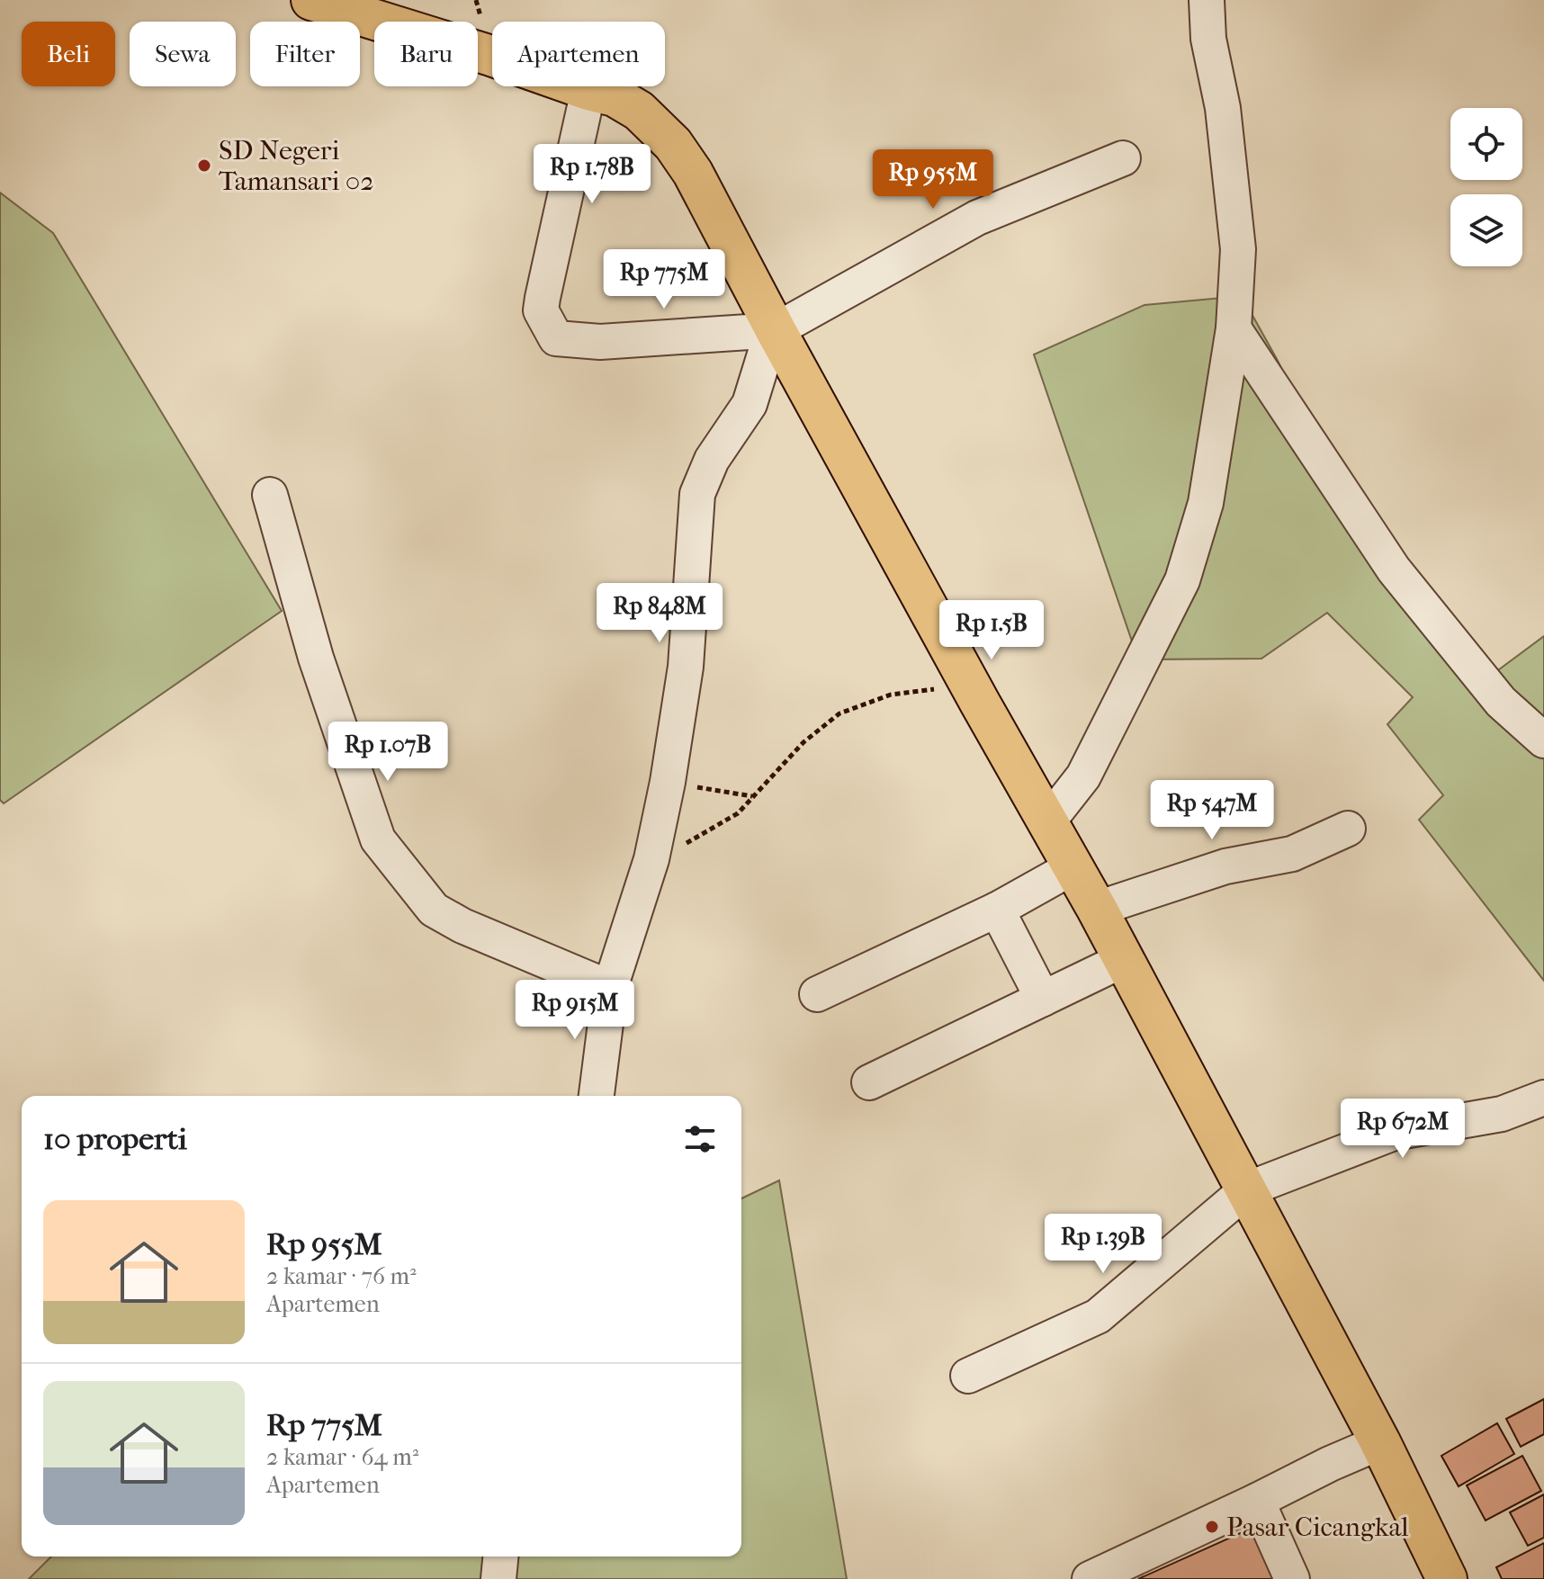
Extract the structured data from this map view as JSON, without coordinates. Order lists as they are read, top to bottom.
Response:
{
  "places": ["SD Negeri Tamansari 02", "Pasar Cicangkal"],
  "page": {
    "chip": [
      "Beli",
      "Sewa",
      "Filter",
      "Baru",
      "Apartemen"
    ],
    "price": [
      "Rp 1.78B",
      "Rp 955M",
      "Rp 775M",
      "Rp 848M",
      "Rp 1.5B",
      "Rp 1.07B",
      "Rp 547M",
      "Rp 915M",
      "Rp 672M",
      "Rp 1.39B"
    ],
    "heading": "10 properti",
    "list": [
      {
        "name": "Rp 955M",
        "note": "2 kamar · 76 m² · Apartemen"
      },
      {
        "name": "Rp 775M",
        "note": "2 kamar · 64 m² · Apartemen"
      }
    ]
  }
}
